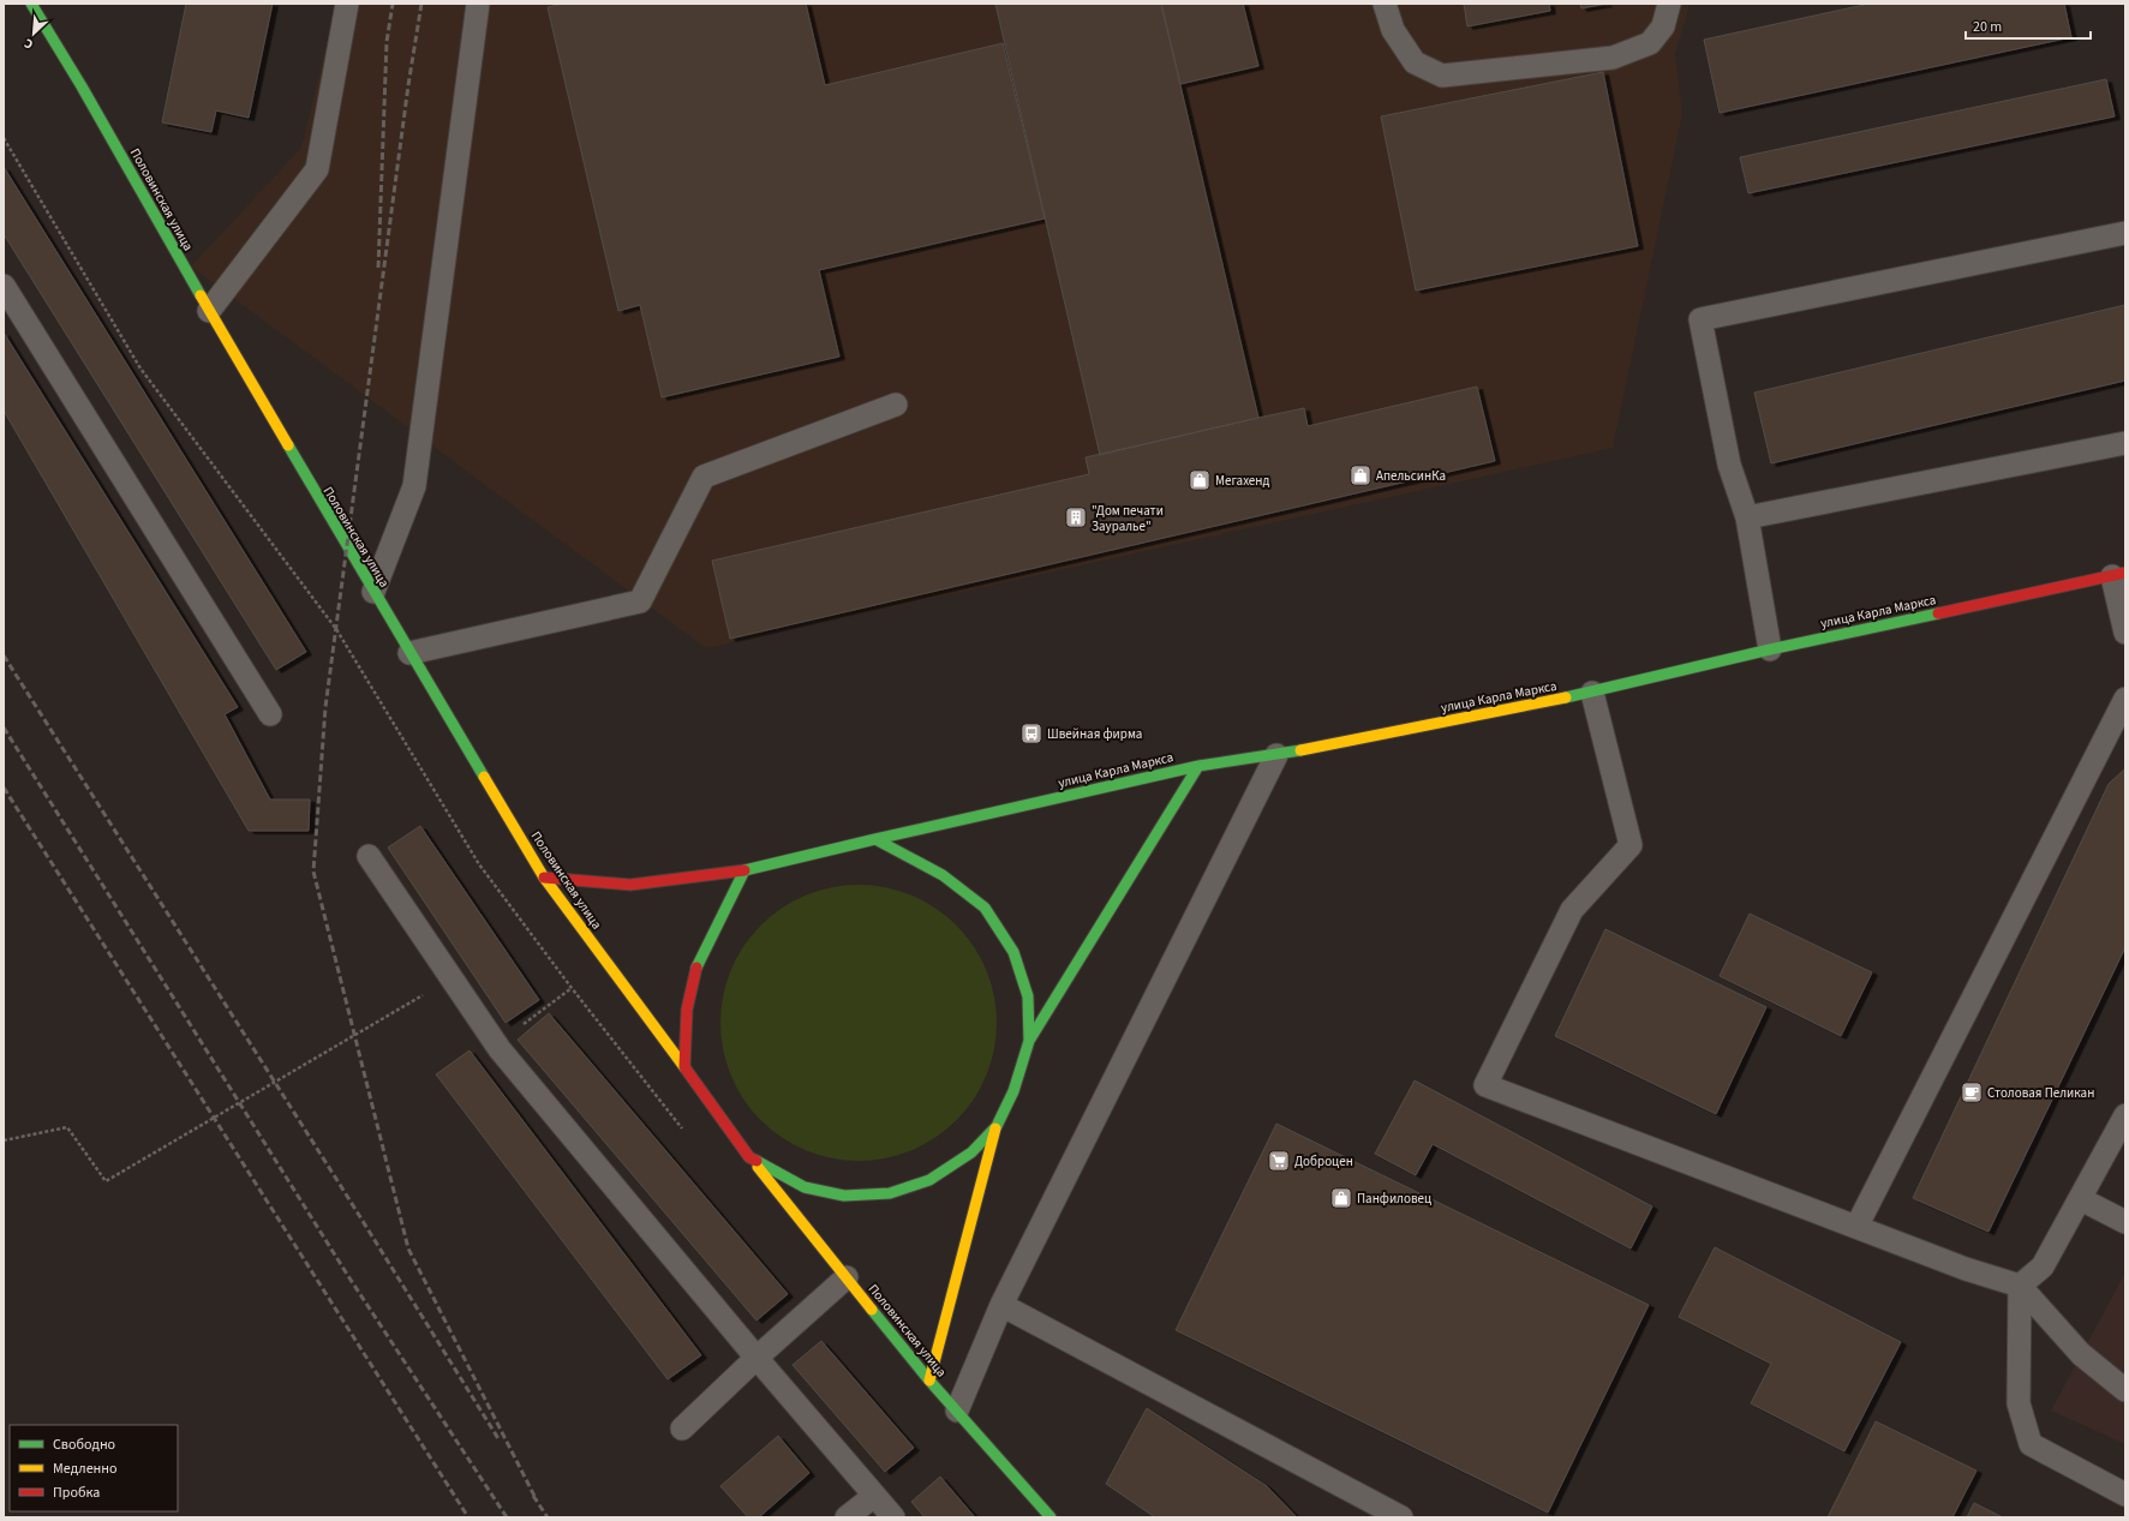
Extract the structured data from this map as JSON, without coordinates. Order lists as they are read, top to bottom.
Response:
{
  "streets": {
    "main road": ["Половинская улица", "улица Карла Маркса"]
  },
  "crossings": [
    ["Половинская улица", "улица Карла Маркса"]
  ],
  "places": {
    "shop": ["АпельсинКа", "Мегахенд", "Панфиловец"],
    "building": ["\"Дом печати Зауралье\""],
    "bus stop": ["Швейная фирма"],
    "cafe": ["Столовая Пеликан"],
    "supermarket": ["Доброцен"]
  },
  "legend": ["Свободно", "Медленно", "Пробка"],
  "scale_bar": "20 m",
  "north": "bottom left"
}
